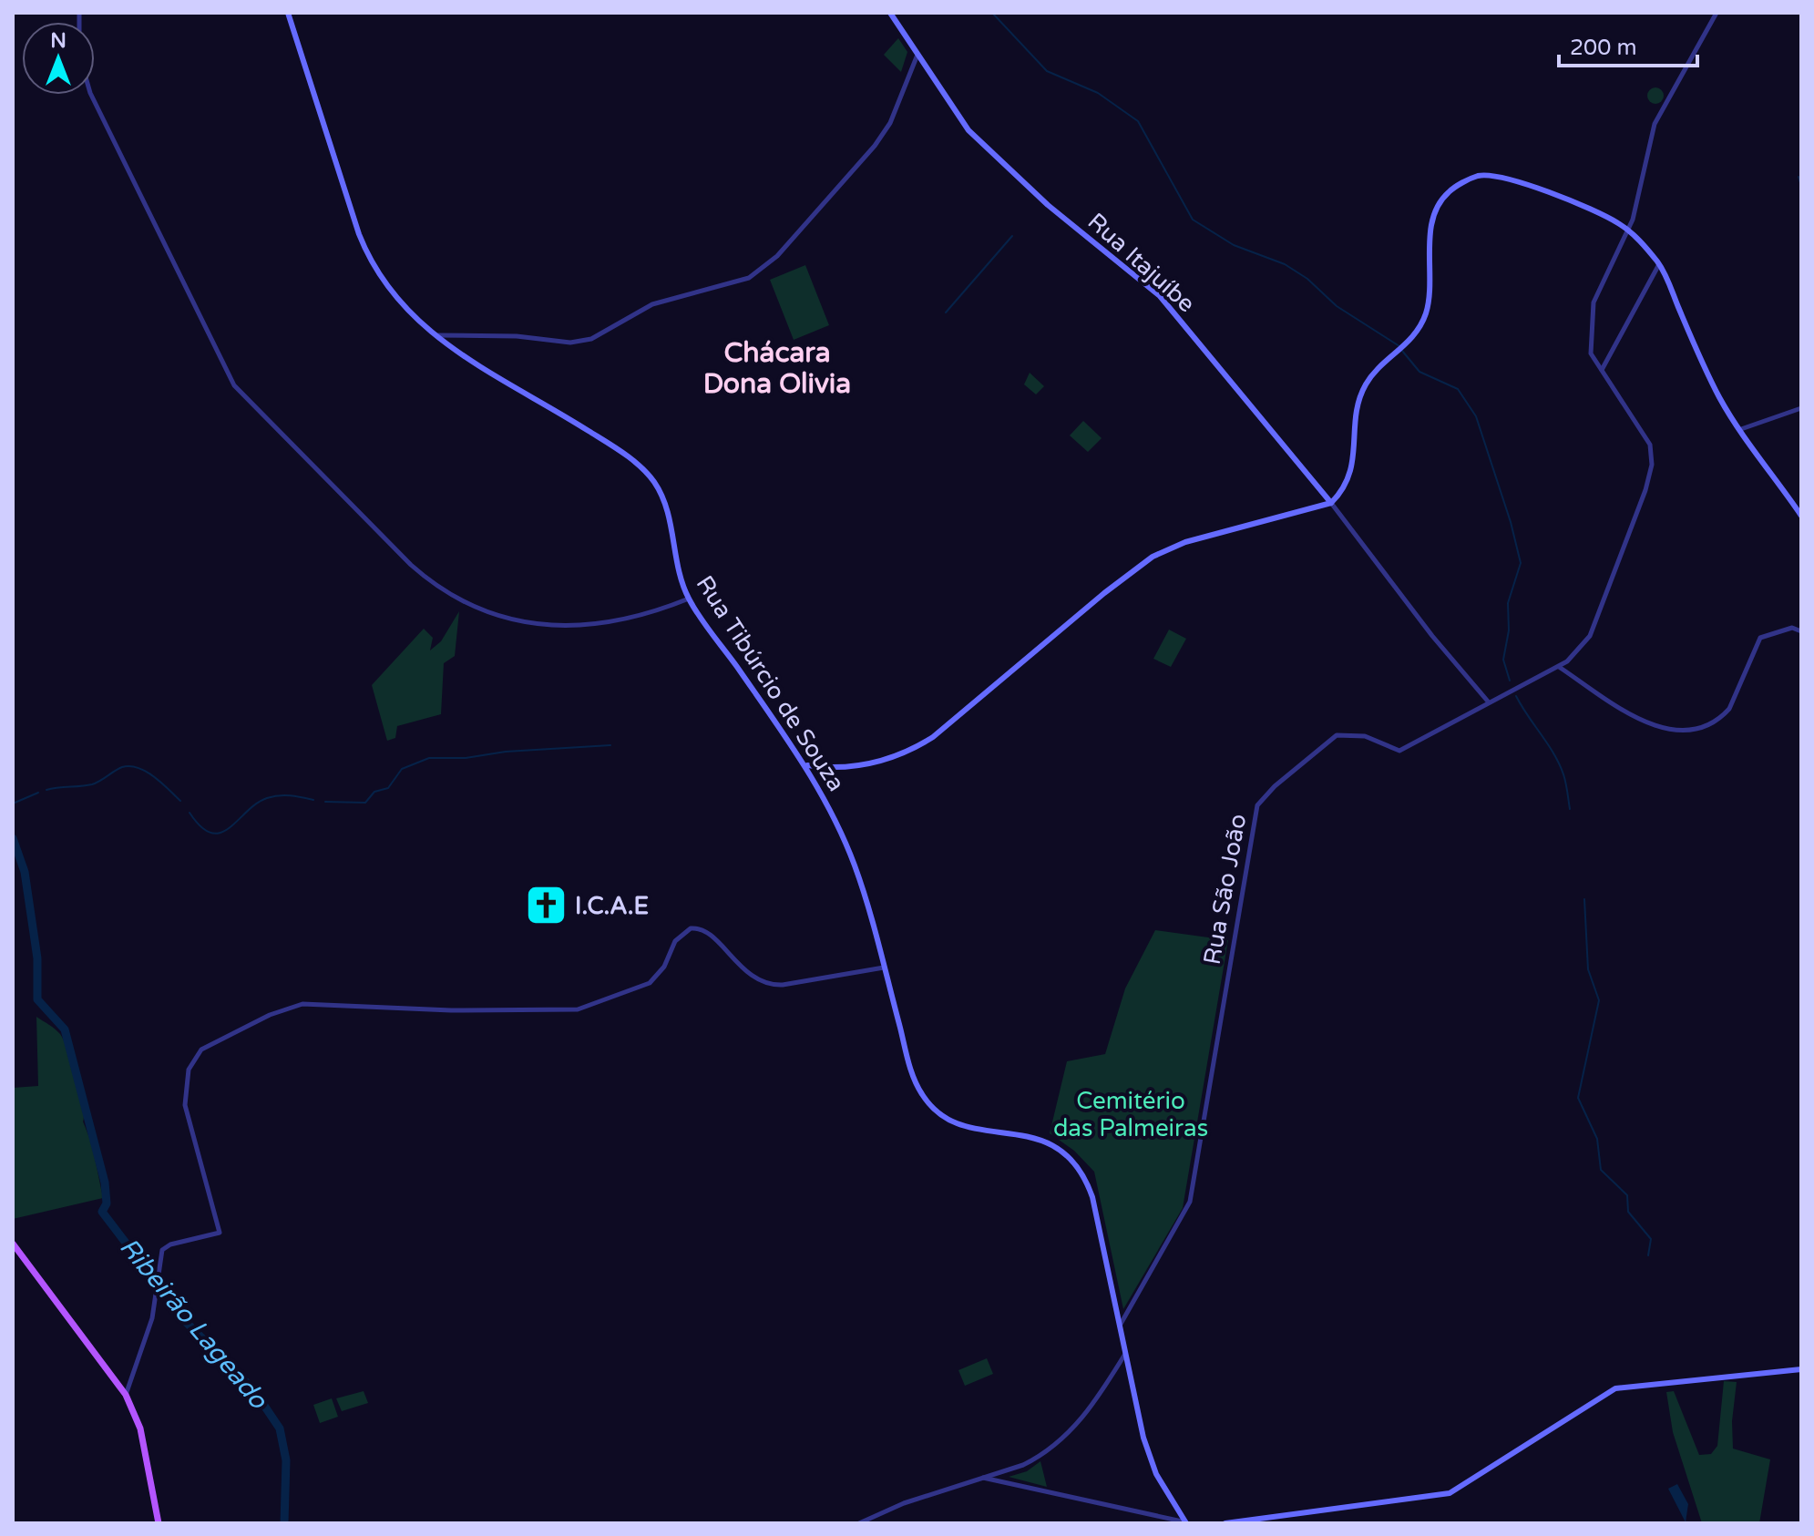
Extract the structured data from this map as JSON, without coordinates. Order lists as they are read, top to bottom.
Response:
{
  "streets": {
    "main road": ["Rua Itajuíbe", "Rua Tibúrcio de Souza"],
    "street": ["Rua São João"]
  },
  "crossings": [
    ["Rua Itajuíbe", "Rua São João"],
    ["Rua Tibúrcio de Souza", "Rua São João"]
  ],
  "districts": ["Chácara Dona Olivia"],
  "water": ["Ribeirão Lageado"],
  "parks": ["Cemitério das Palmeiras"],
  "places": {
    "church": ["I.C.A.E"]
  },
  "scale_bar": "200 m",
  "north": "top"
}
